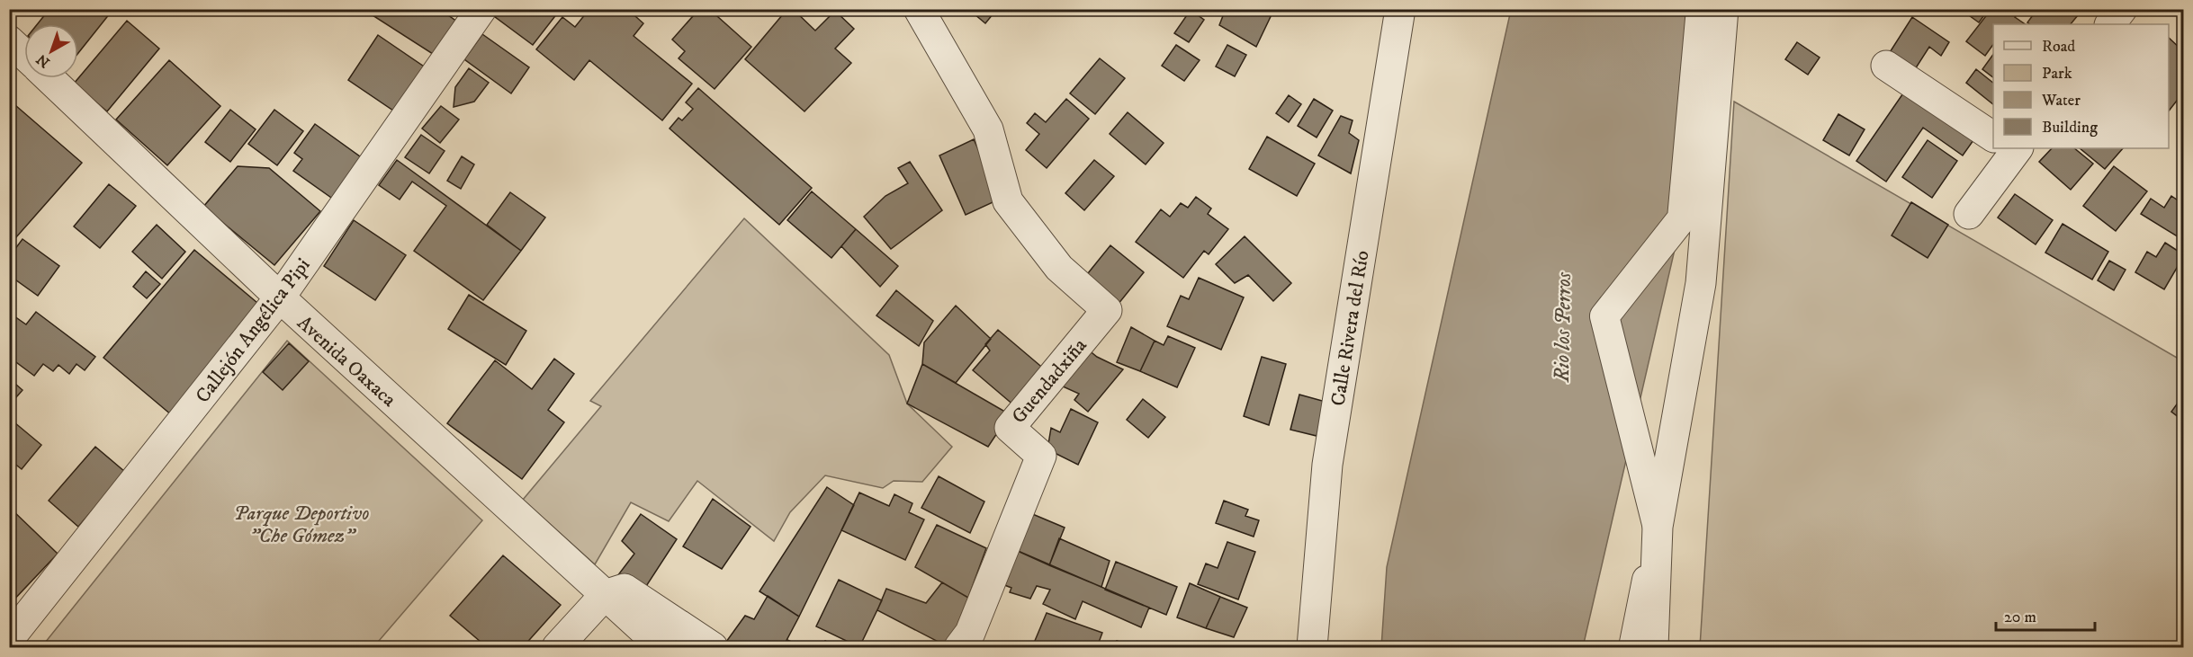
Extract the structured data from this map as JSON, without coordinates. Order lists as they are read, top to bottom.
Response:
{
  "streets": {
    "street": [
      "Calle Rivera del Río",
      "Callejón Angélica Pipi",
      "Avenida Oaxaca",
      "Guendadxiña"
    ]
  },
  "crossings": [
    ["Callejón Angélica Pipi", "Avenida Oaxaca"]
  ],
  "water": ["Rio los Perros"],
  "parks": ["Parque Deportivo \"Che Gómez\""],
  "legend": [
    "Road",
    "Park",
    "Water",
    "Building"
  ],
  "scale_bar": "20 m",
  "north": "bottom left"
}
